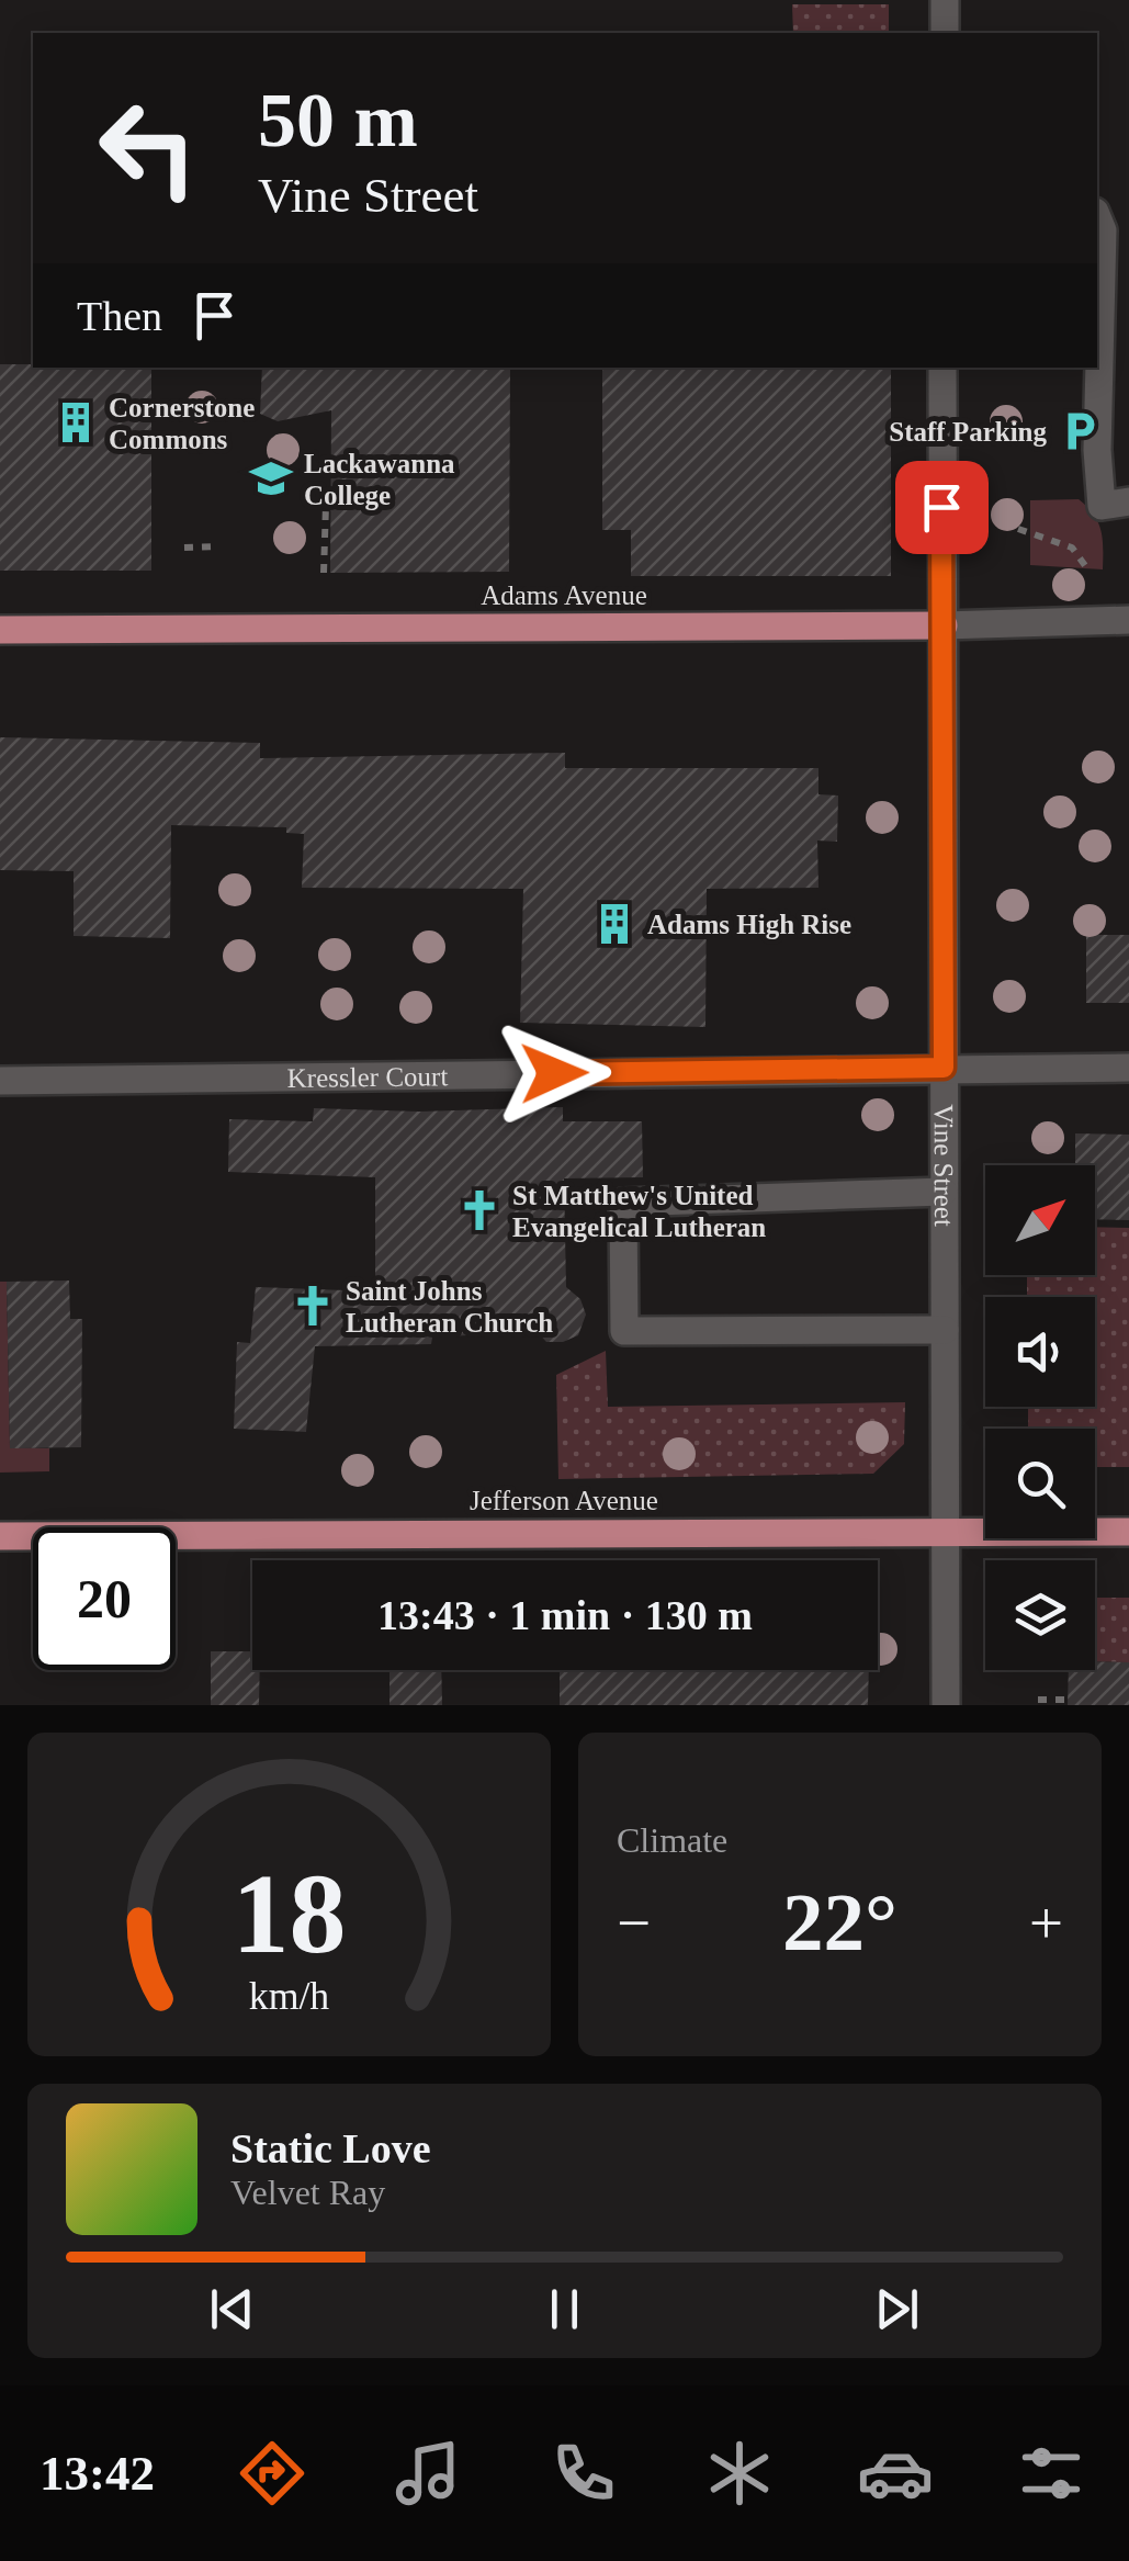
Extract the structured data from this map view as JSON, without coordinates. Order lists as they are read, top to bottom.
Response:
{
  "streets": {
    "main road": ["Adams Avenue", "Jefferson Avenue"],
    "street": ["Kressler Court", "Vine Street"]
  },
  "crossings": [
    ["Adams Avenue", "Vine Street"],
    ["Kressler Court", "Vine Street"],
    ["Vine Street", "Jefferson Avenue"]
  ],
  "places": {
    "building": ["Cornerstone Commons", "Adams High Rise"],
    "parking": ["Staff Parking"],
    "school or university": ["Lackawanna College"],
    "church": ["St Matthew's United Evangelical Lutheran", "Saint Johns Lutheran Church"]
  },
  "north": "top right",
  "page": {
    "turn": ["50 m", "Vine Street"],
    "then": "Then",
    "limit": "20",
    "trip": "13:43 · 1 min · 130 m",
    "tile": "Climate",
    "heat": ["−", "22°", "+"],
    "song": ["Static Love", "Velvet Ray"],
    "tabs": "13:42",
    "gauge": ["18", "km/h"]
  }
}
